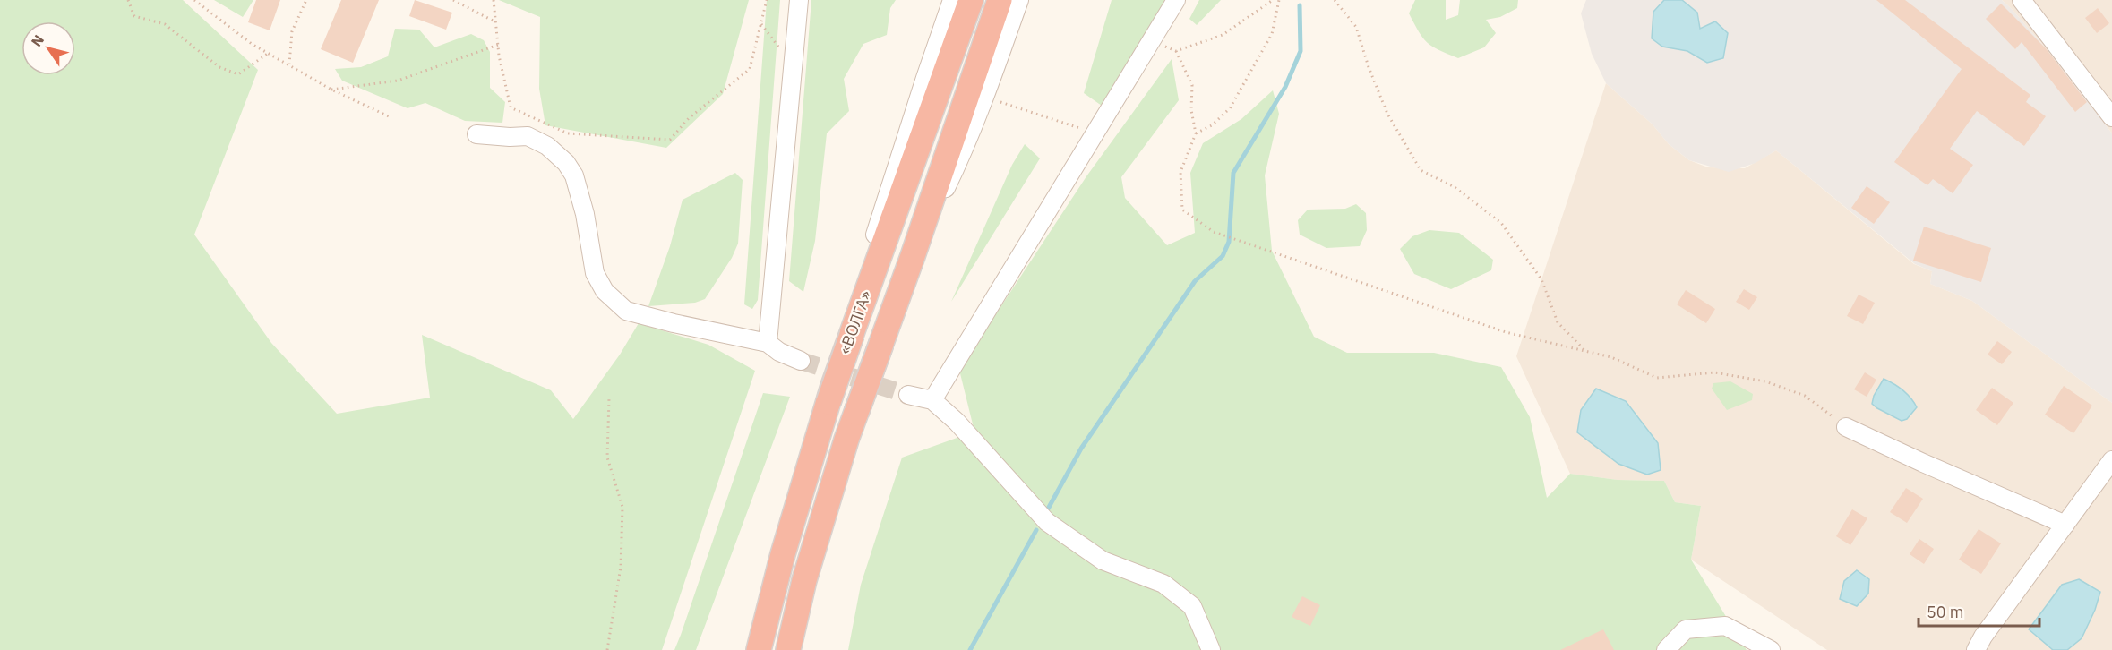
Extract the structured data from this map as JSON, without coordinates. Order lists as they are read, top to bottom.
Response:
{
  "streets": {
    "highway": ["«ВОЛГА»"]
  },
  "scale_bar": "50 m",
  "north": "top left"
}
